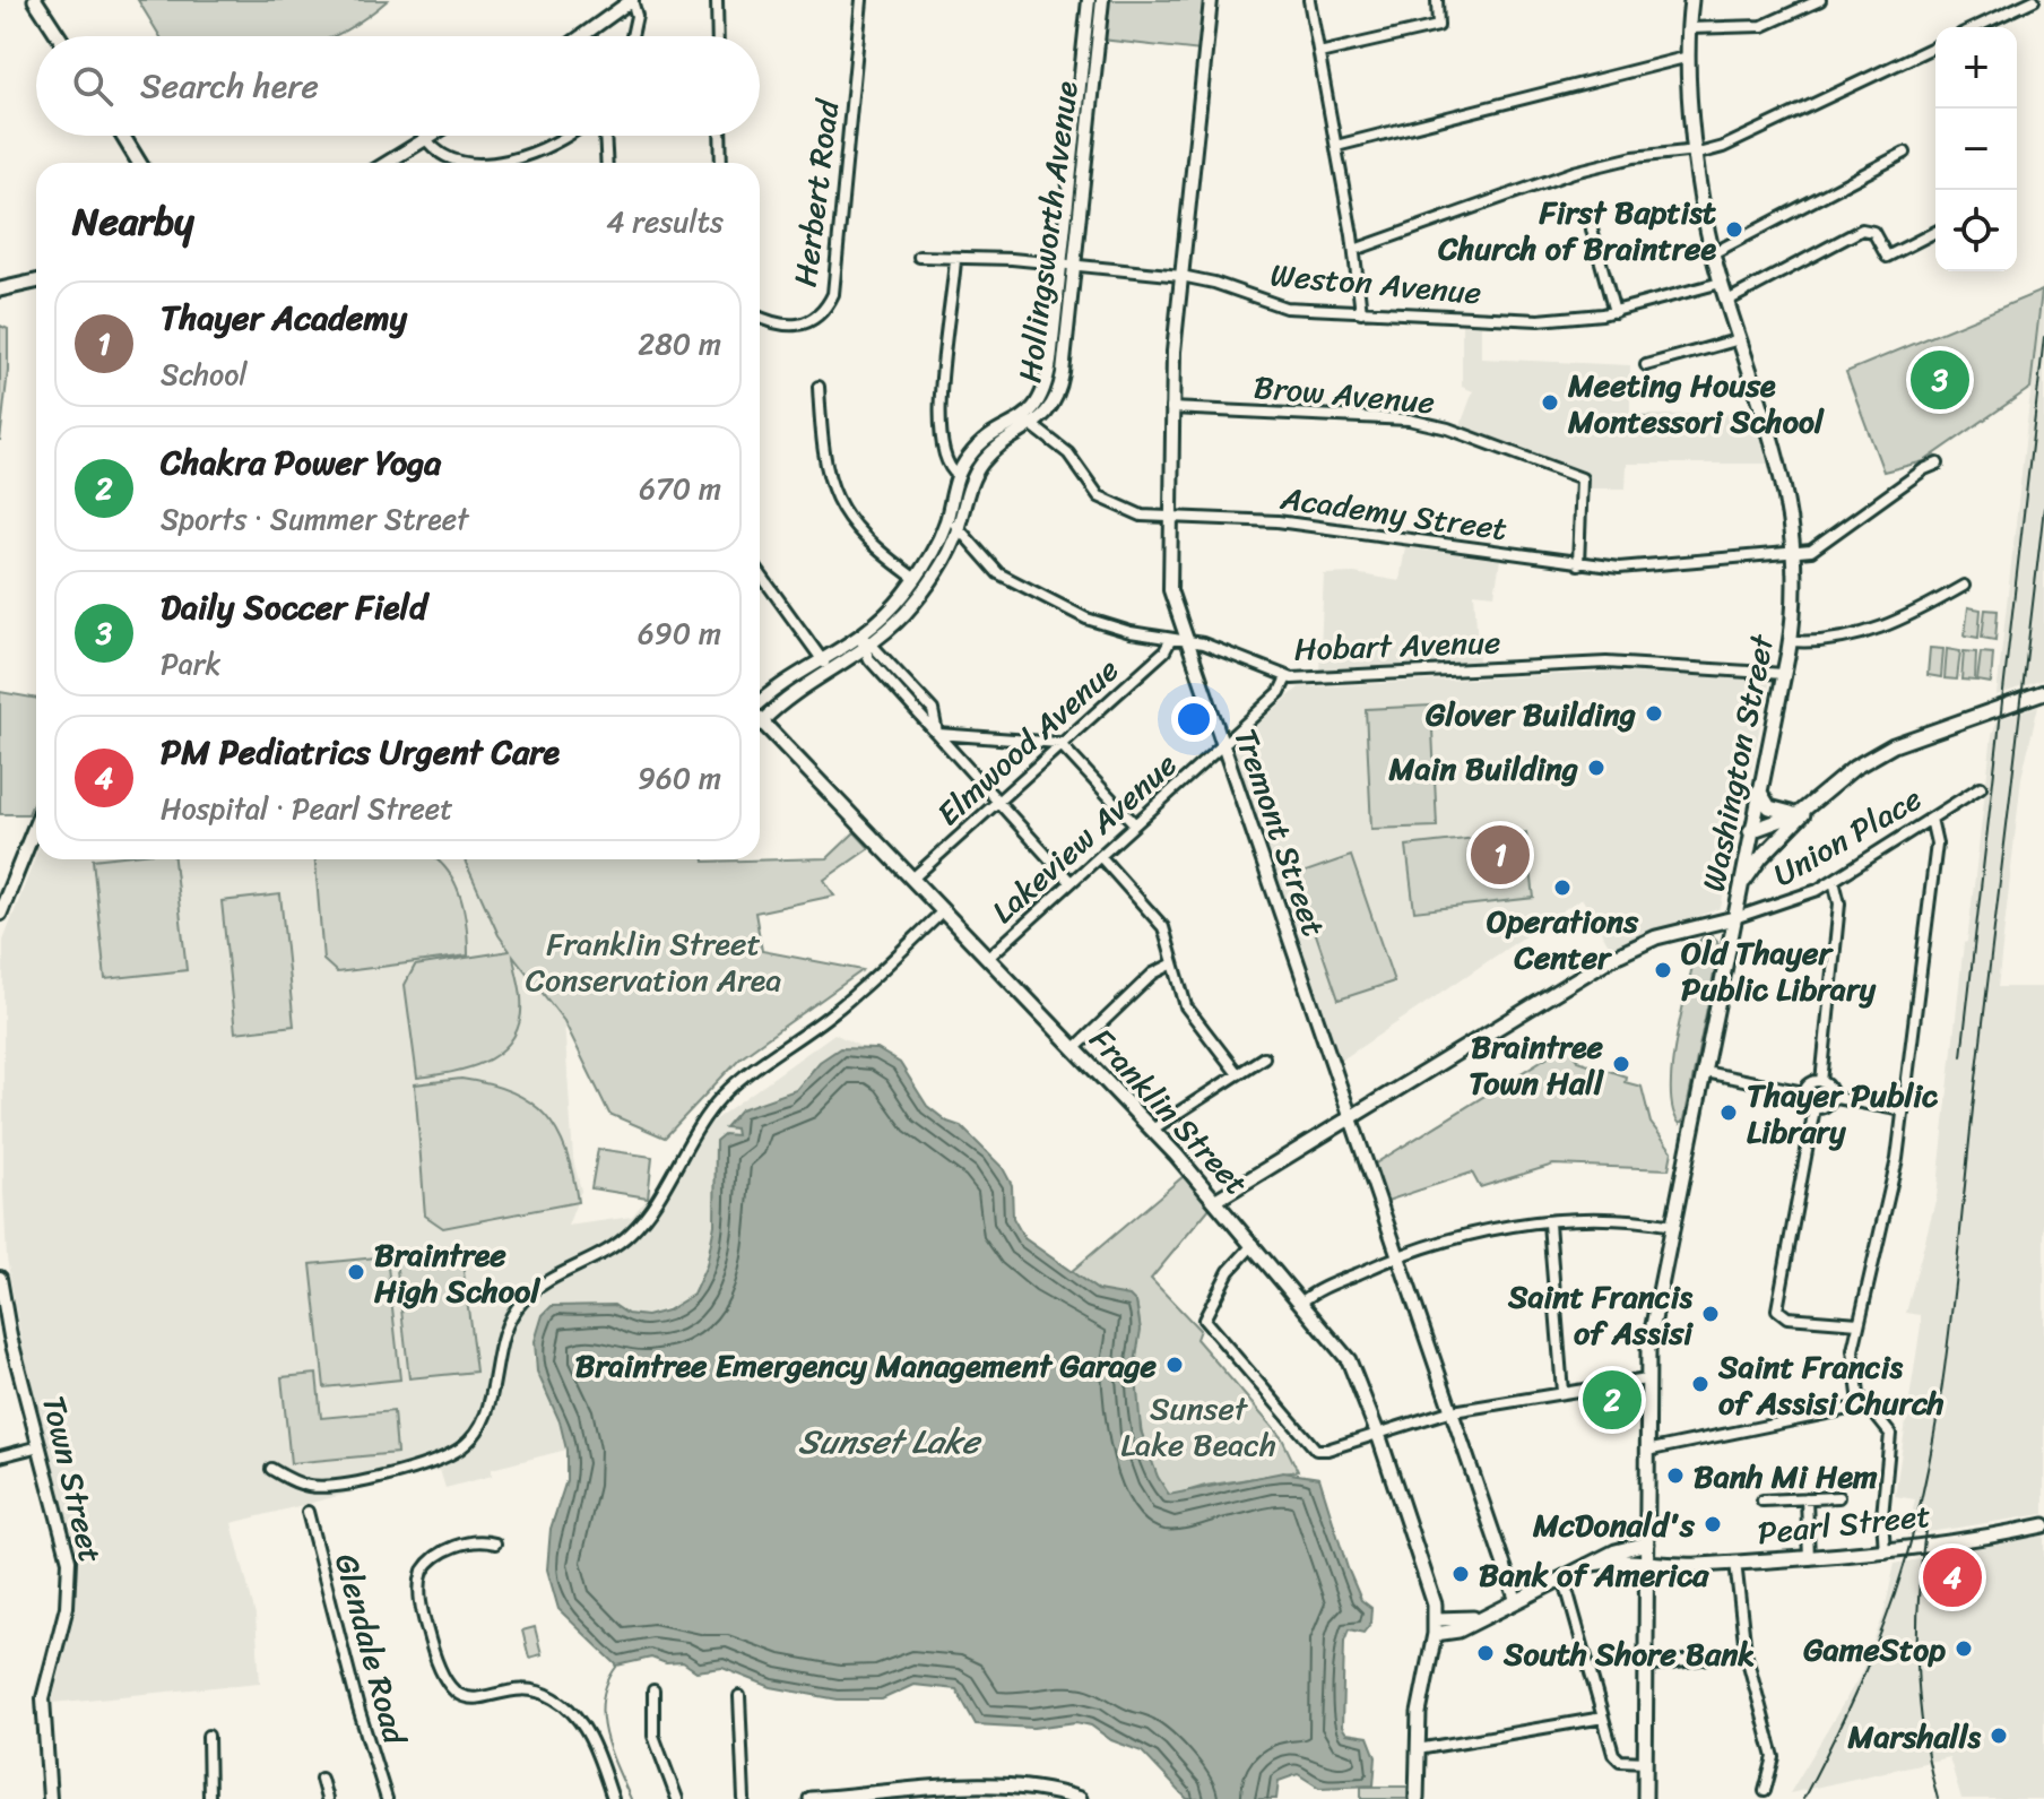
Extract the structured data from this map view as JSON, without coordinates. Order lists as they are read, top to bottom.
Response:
{
  "streets": {
    "main road": ["Washington Street", "Franklin Street", "Pearl Street"],
    "street": [
      "Herbert Road",
      "Hollingsworth Avenue",
      "Weston Avenue",
      "Brow Avenue",
      "Academy Street",
      "Hobart Avenue",
      "Elmwood Avenue",
      "Tremont Street",
      "Union Place",
      "Lakeview Avenue",
      "Town Street",
      "Glendale Road"
    ]
  },
  "crossings": [
    ["Hollingsworth Avenue", "Weston Avenue"],
    ["Hollingsworth Avenue", "Academy Street"],
    ["Hollingsworth Avenue", "Hobart Avenue"],
    ["Hollingsworth Avenue", "Franklin Street"],
    ["Weston Avenue", "Washington Street"],
    ["Weston Avenue", "Tremont Street"],
    ["Brow Avenue", "Academy Street"],
    ["Brow Avenue", "Tremont Street"],
    ["Academy Street", "Washington Street"],
    ["Academy Street", "Tremont Street"],
    ["Hobart Avenue", "Elmwood Avenue"],
    ["Hobart Avenue", "Washington Street"],
    ["Hobart Avenue", "Tremont Street"],
    ["Hobart Avenue", "Lakeview Avenue"],
    ["Elmwood Avenue", "Franklin Street"],
    ["Washington Street", "Union Place"],
    ["Washington Street", "Pearl Street"],
    ["Tremont Street", "Lakeview Avenue"],
    ["Lakeview Avenue", "Franklin Street"]
  ],
  "water": ["Sunset Lake"],
  "parks": ["Franklin Street Conservation Area", "Sunset Lake Beach"],
  "places": [
    "First Baptist Church of Braintree",
    "Meeting House Montessori School",
    "Glover Building",
    "Main Building",
    "Operations Center",
    "Old Thayer Public Library",
    "Braintree Town Hall",
    "Thayer Public Library",
    "Braintree High School",
    "Saint Francis of Assisi",
    "Braintree Emergency Management Garage",
    "Saint Francis of Assisi Church",
    "Banh Mi Hem",
    "McDonald's",
    "Bank of America",
    "GameStop",
    "South Shore Bank",
    "Marshalls"
  ],
  "page": {
    "map_buttons": ["+", "−"],
    "search": "Search here",
    "heading": ["Nearby", "4 results"],
    "list": [
      {
        "mark": "1",
        "name": "Thayer Academy",
        "note": "School",
        "value": "280 m"
      },
      {
        "mark": "2",
        "name": "Chakra Power Yoga",
        "note": "Sports · Summer Street",
        "value": "670 m"
      },
      {
        "mark": "3",
        "name": "Daily Soccer Field",
        "note": "Park",
        "value": "690 m"
      },
      {
        "mark": "4",
        "name": "PM Pediatrics Urgent Care",
        "note": "Hospital · Pearl Street",
        "value": "960 m"
      }
    ],
    "pins": [
      "3",
      "1",
      "2",
      "4"
    ]
  }
}
